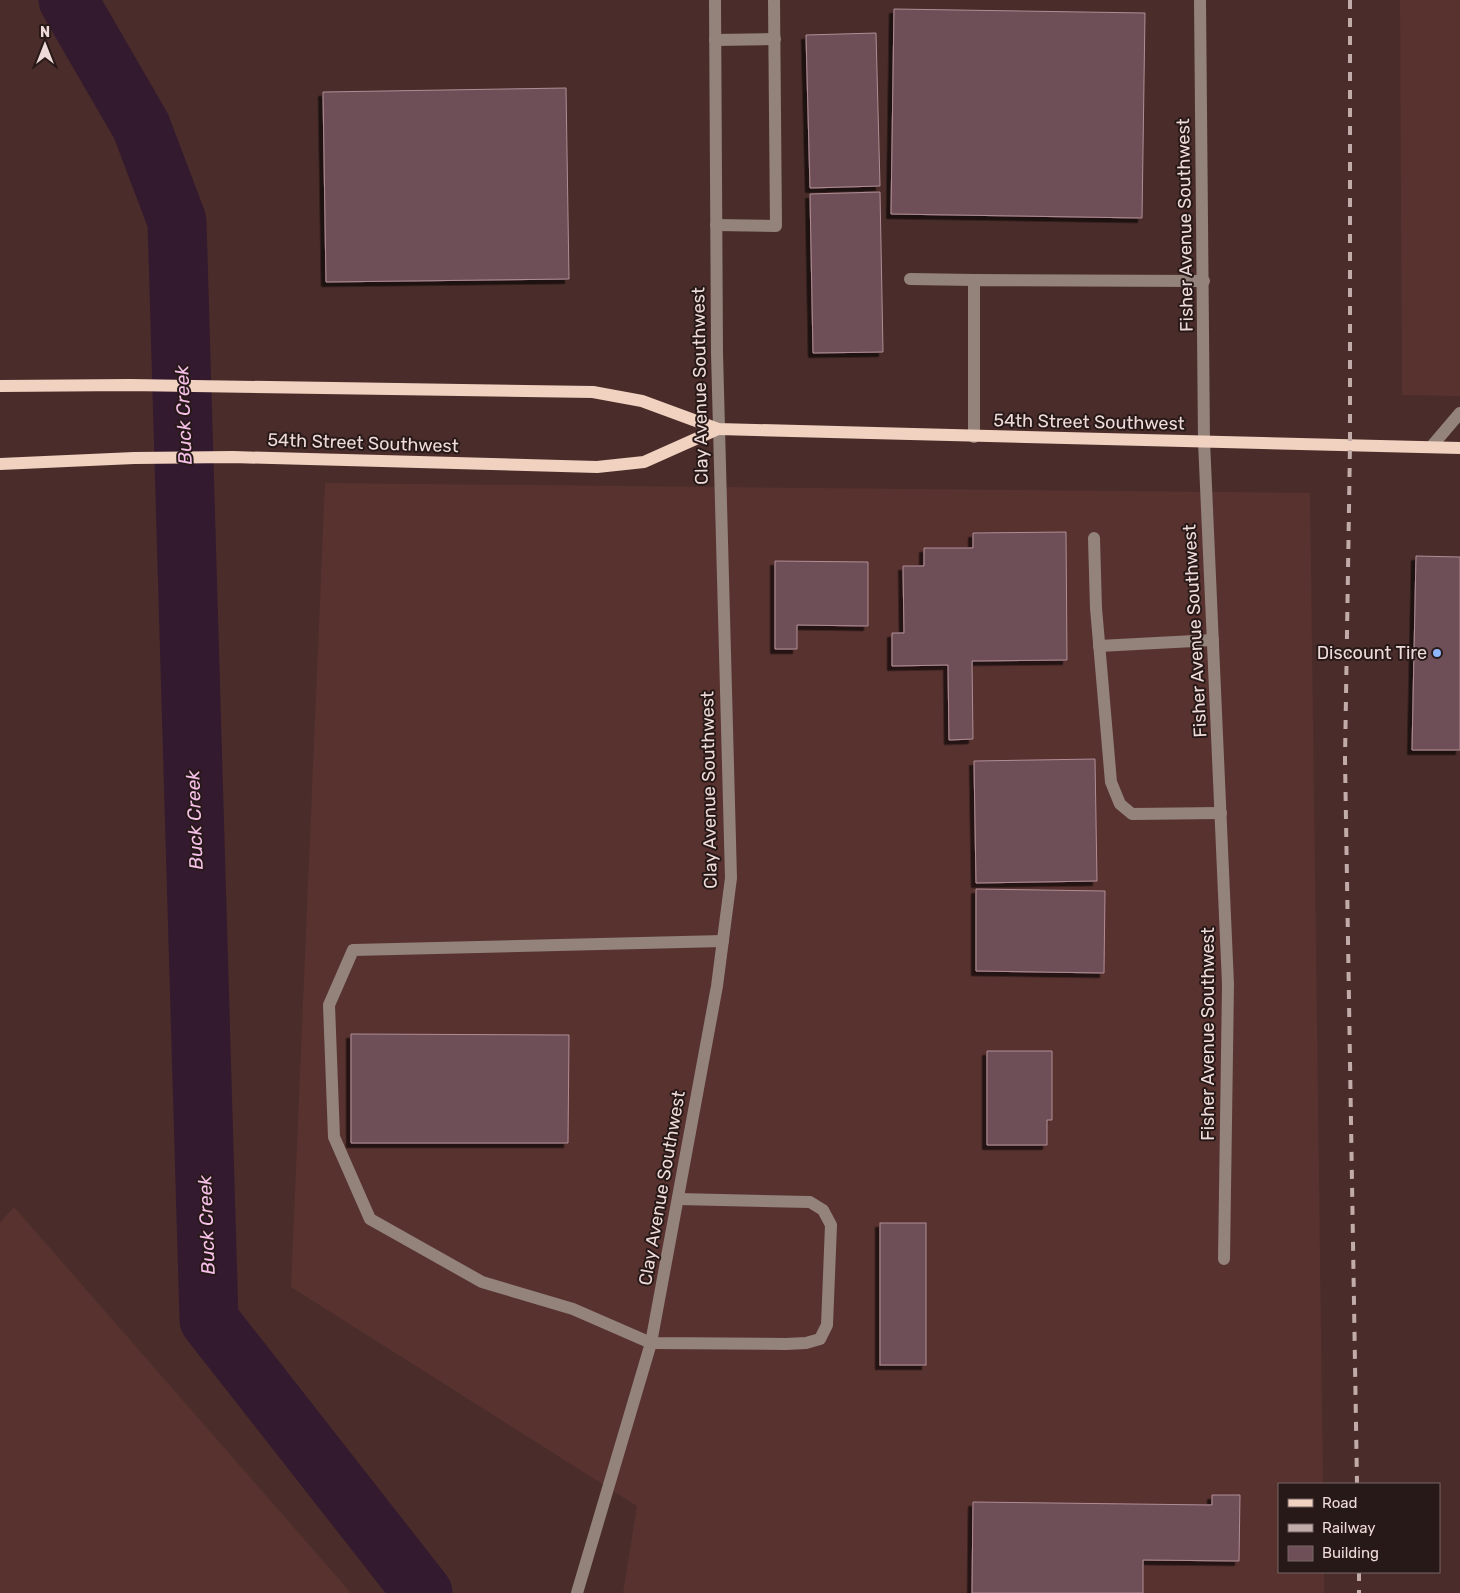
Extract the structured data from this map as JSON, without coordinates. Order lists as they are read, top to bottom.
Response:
{
  "streets": {
    "main road": ["54th Street Southwest"],
    "street": ["Fisher Avenue Southwest", "Clay Avenue Southwest"]
  },
  "crossings": [
    ["Fisher Avenue Southwest", "54th Street Southwest"],
    ["Clay Avenue Southwest", "54th Street Southwest"]
  ],
  "water": ["Buck Creek"],
  "places": ["Discount Tire"],
  "legend": ["Road", "Railway", "Building"],
  "north": "top"
}
